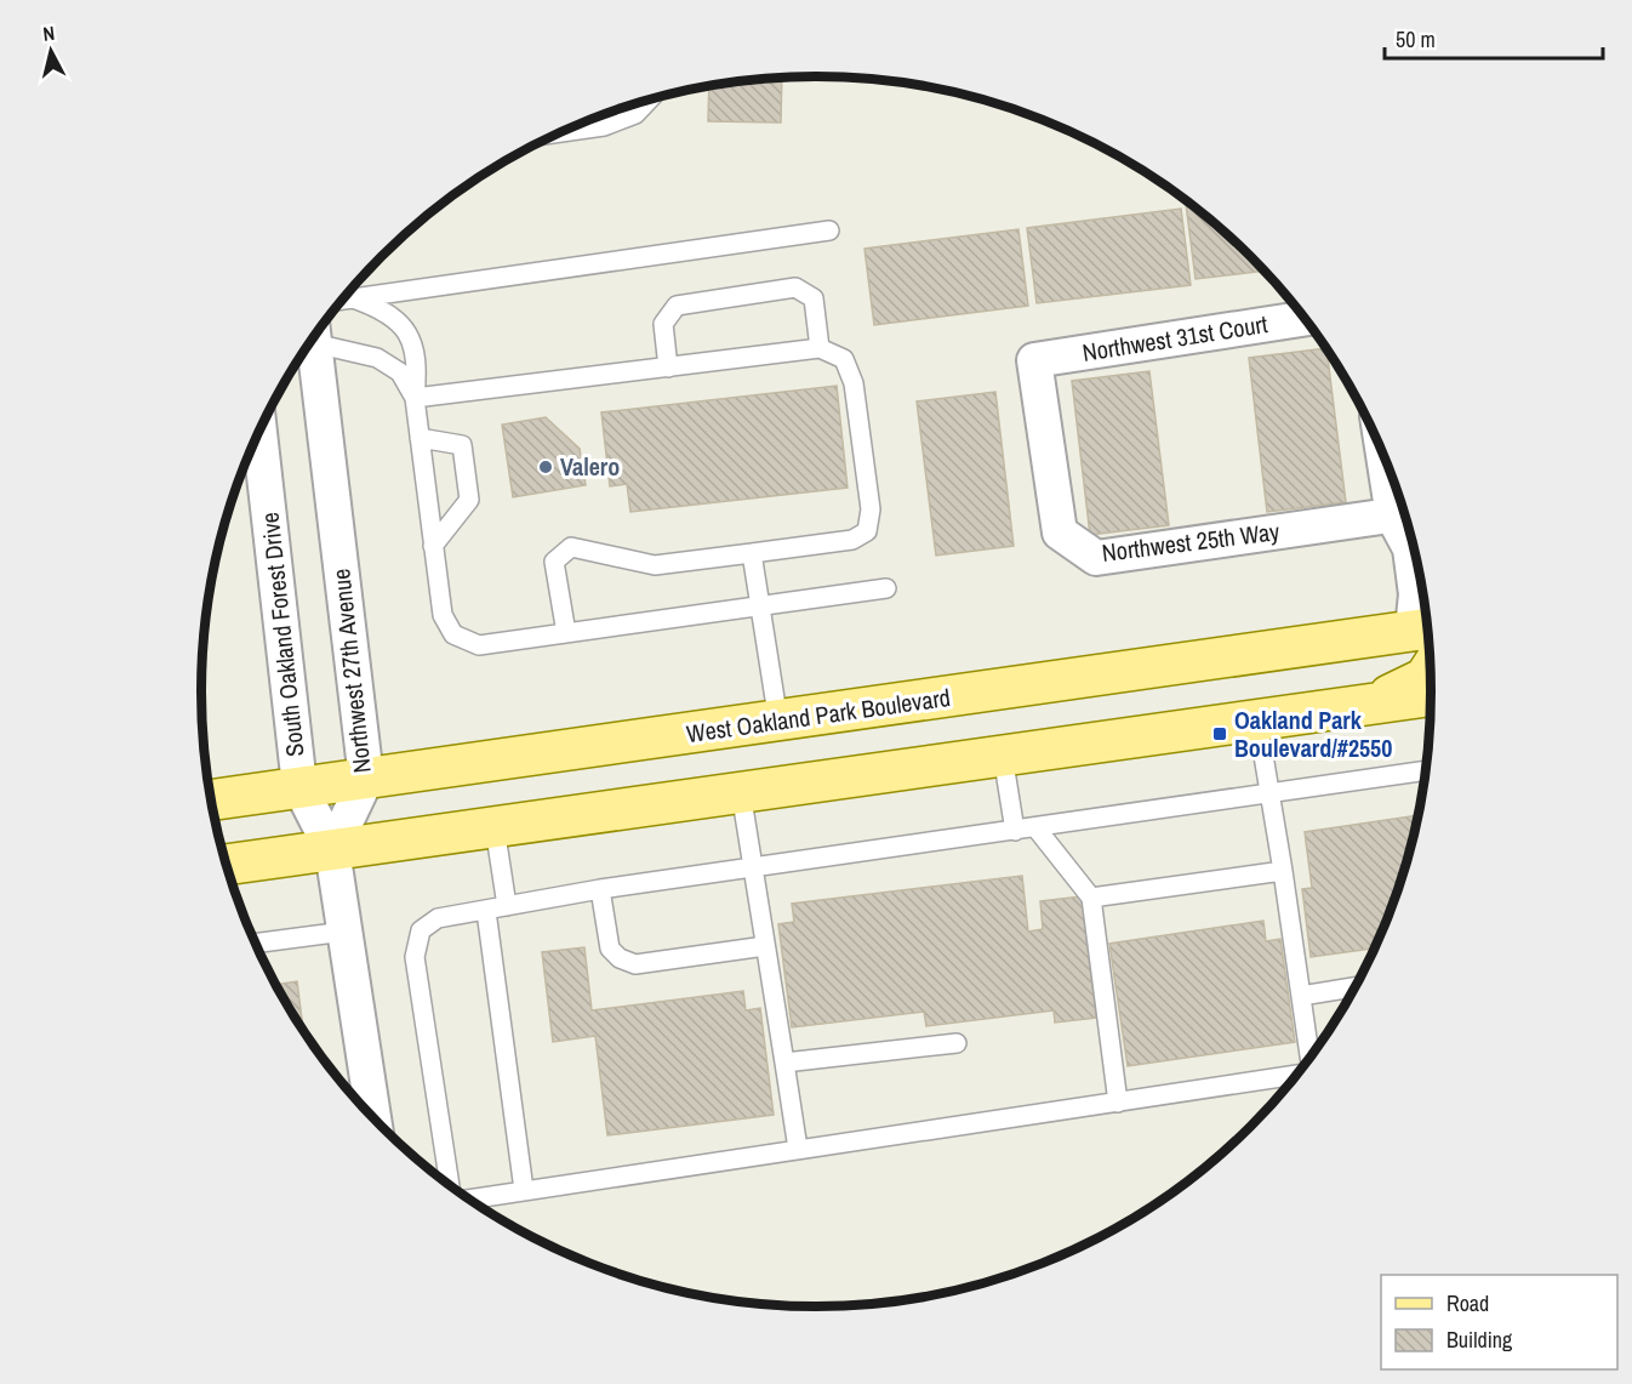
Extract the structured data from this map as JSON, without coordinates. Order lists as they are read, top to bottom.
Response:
{
  "streets": {
    "main road": ["West Oakland Park Boulevard"],
    "street": [
      "Northwest 31st Court",
      "Northwest 25th Way",
      "South Oakland Forest Drive",
      "Northwest 27th Avenue"
    ]
  },
  "crossings": [
    ["Northwest 31st Court", "Northwest 25th Way"],
    ["South Oakland Forest Drive", "Northwest 27th Avenue"],
    ["South Oakland Forest Drive", "West Oakland Park Boulevard"],
    ["Northwest 27th Avenue", "West Oakland Park Boulevard"]
  ],
  "places": {
    "other": ["Valero"],
    "transit": ["Oakland Park Boulevard/#2550"]
  },
  "legend": ["Road", "Building"],
  "scale_bar": "50 m",
  "north": "top"
}
